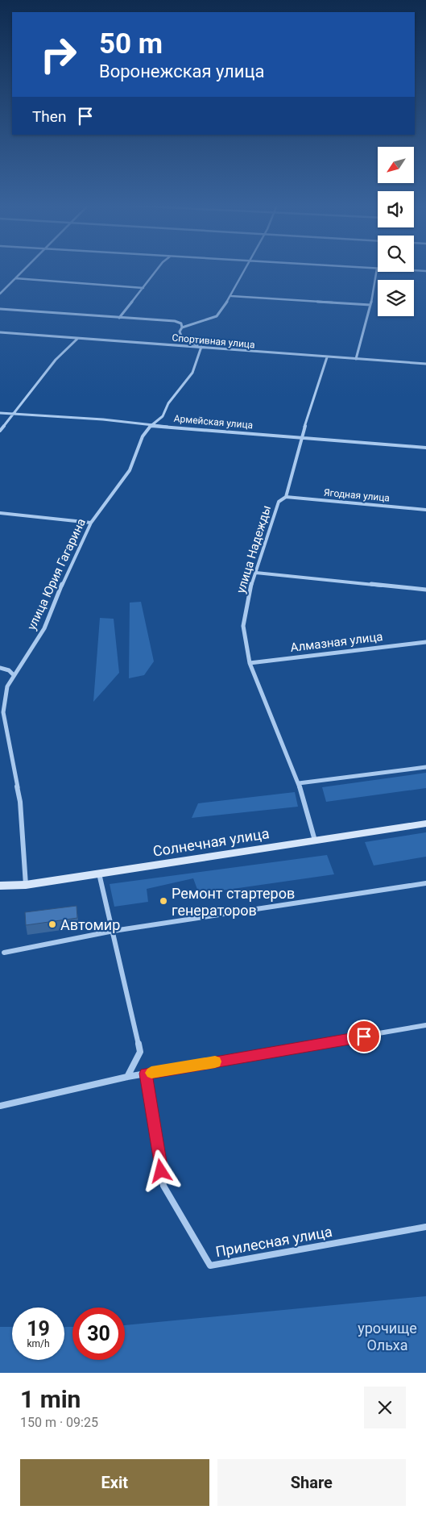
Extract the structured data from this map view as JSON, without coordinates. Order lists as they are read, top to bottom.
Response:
{
  "streets": {
    "street": [
      "Спортивная улица",
      "Армейская улица",
      "Ягодная улица",
      "улица Надежды",
      "улица Юрия Гагарина",
      "Алмазная улица",
      "Солнечная улица",
      "Прилесная улица"
    ]
  },
  "crossings": [
    ["Спортивная улица", "улица Надежды"],
    ["Спортивная улица", "улица Юрия Гагарина"],
    ["Армейская улица", "улица Надежды"],
    ["Армейская улица", "улица Юрия Гагарина"],
    ["Ягодная улица", "улица Надежды"],
    ["улица Надежды", "Алмазная улица"],
    ["улица Надежды", "Солнечная улица"],
    ["улица Юрия Гагарина", "Солнечная улица"]
  ],
  "parks": ["урочище Ольха"],
  "places": ["Ремонт стартеров генераторов", "Автомир"],
  "north": "bottom left",
  "page": {
    "turn": ["50 m", "Воронежская улица"],
    "then": "Then",
    "speed": "19 km/h",
    "limit": "30",
    "heading": ["1 min", "150 m · 09:25"],
    "buttons": ["Exit", "Share"]
  }
}
